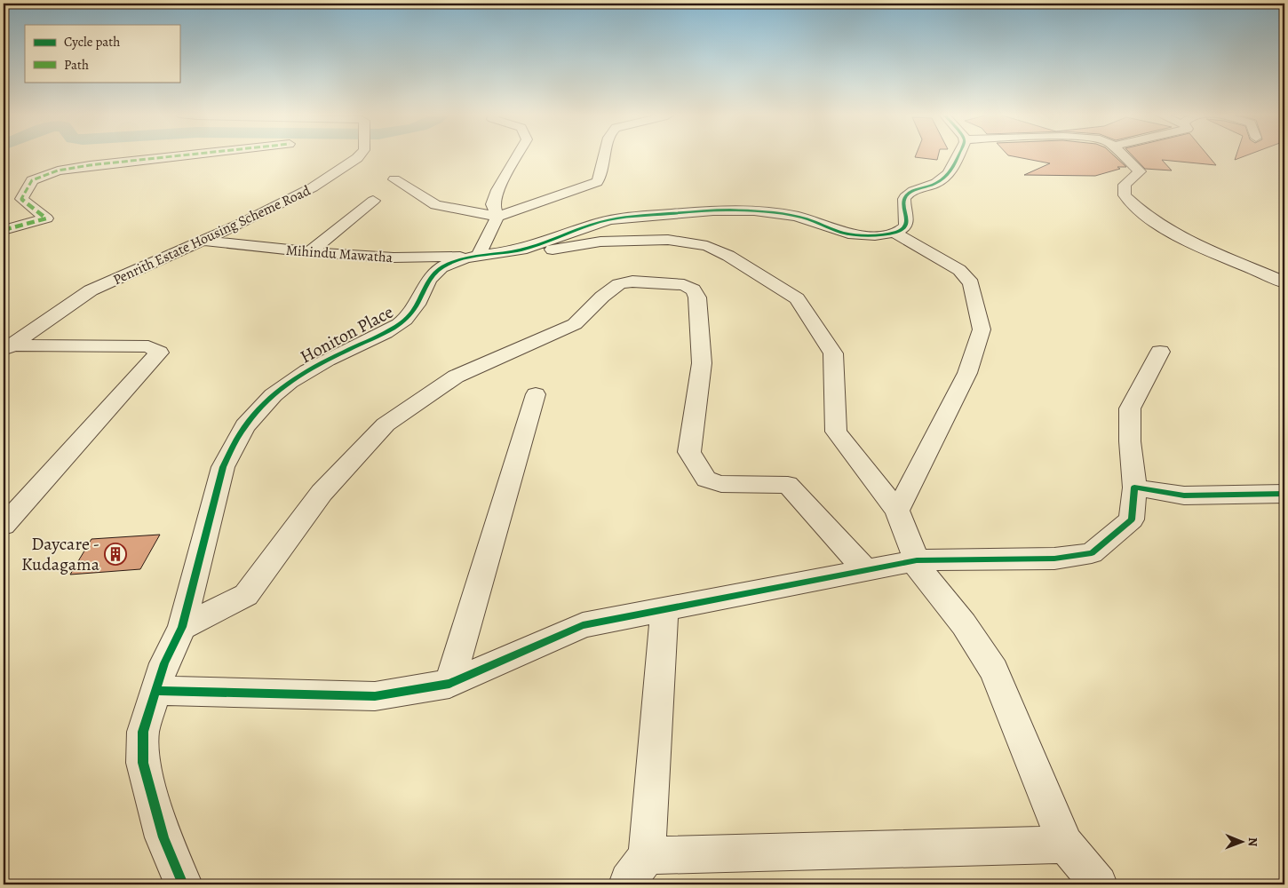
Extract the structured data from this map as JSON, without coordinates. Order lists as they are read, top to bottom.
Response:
{
  "streets": {
    "street": ["Penrith Estate Housing Scheme Road", "Mihindu Mawatha", "Honiton Place"]
  },
  "crossings": [
    ["Penrith Estate Housing Scheme Road", "Mihindu Mawatha"],
    ["Mihindu Mawatha", "Honiton Place"]
  ],
  "places": {
    "building": ["Daycare - Kudagama"]
  },
  "legend": ["Cycle path", "Path"],
  "north": "right"
}
